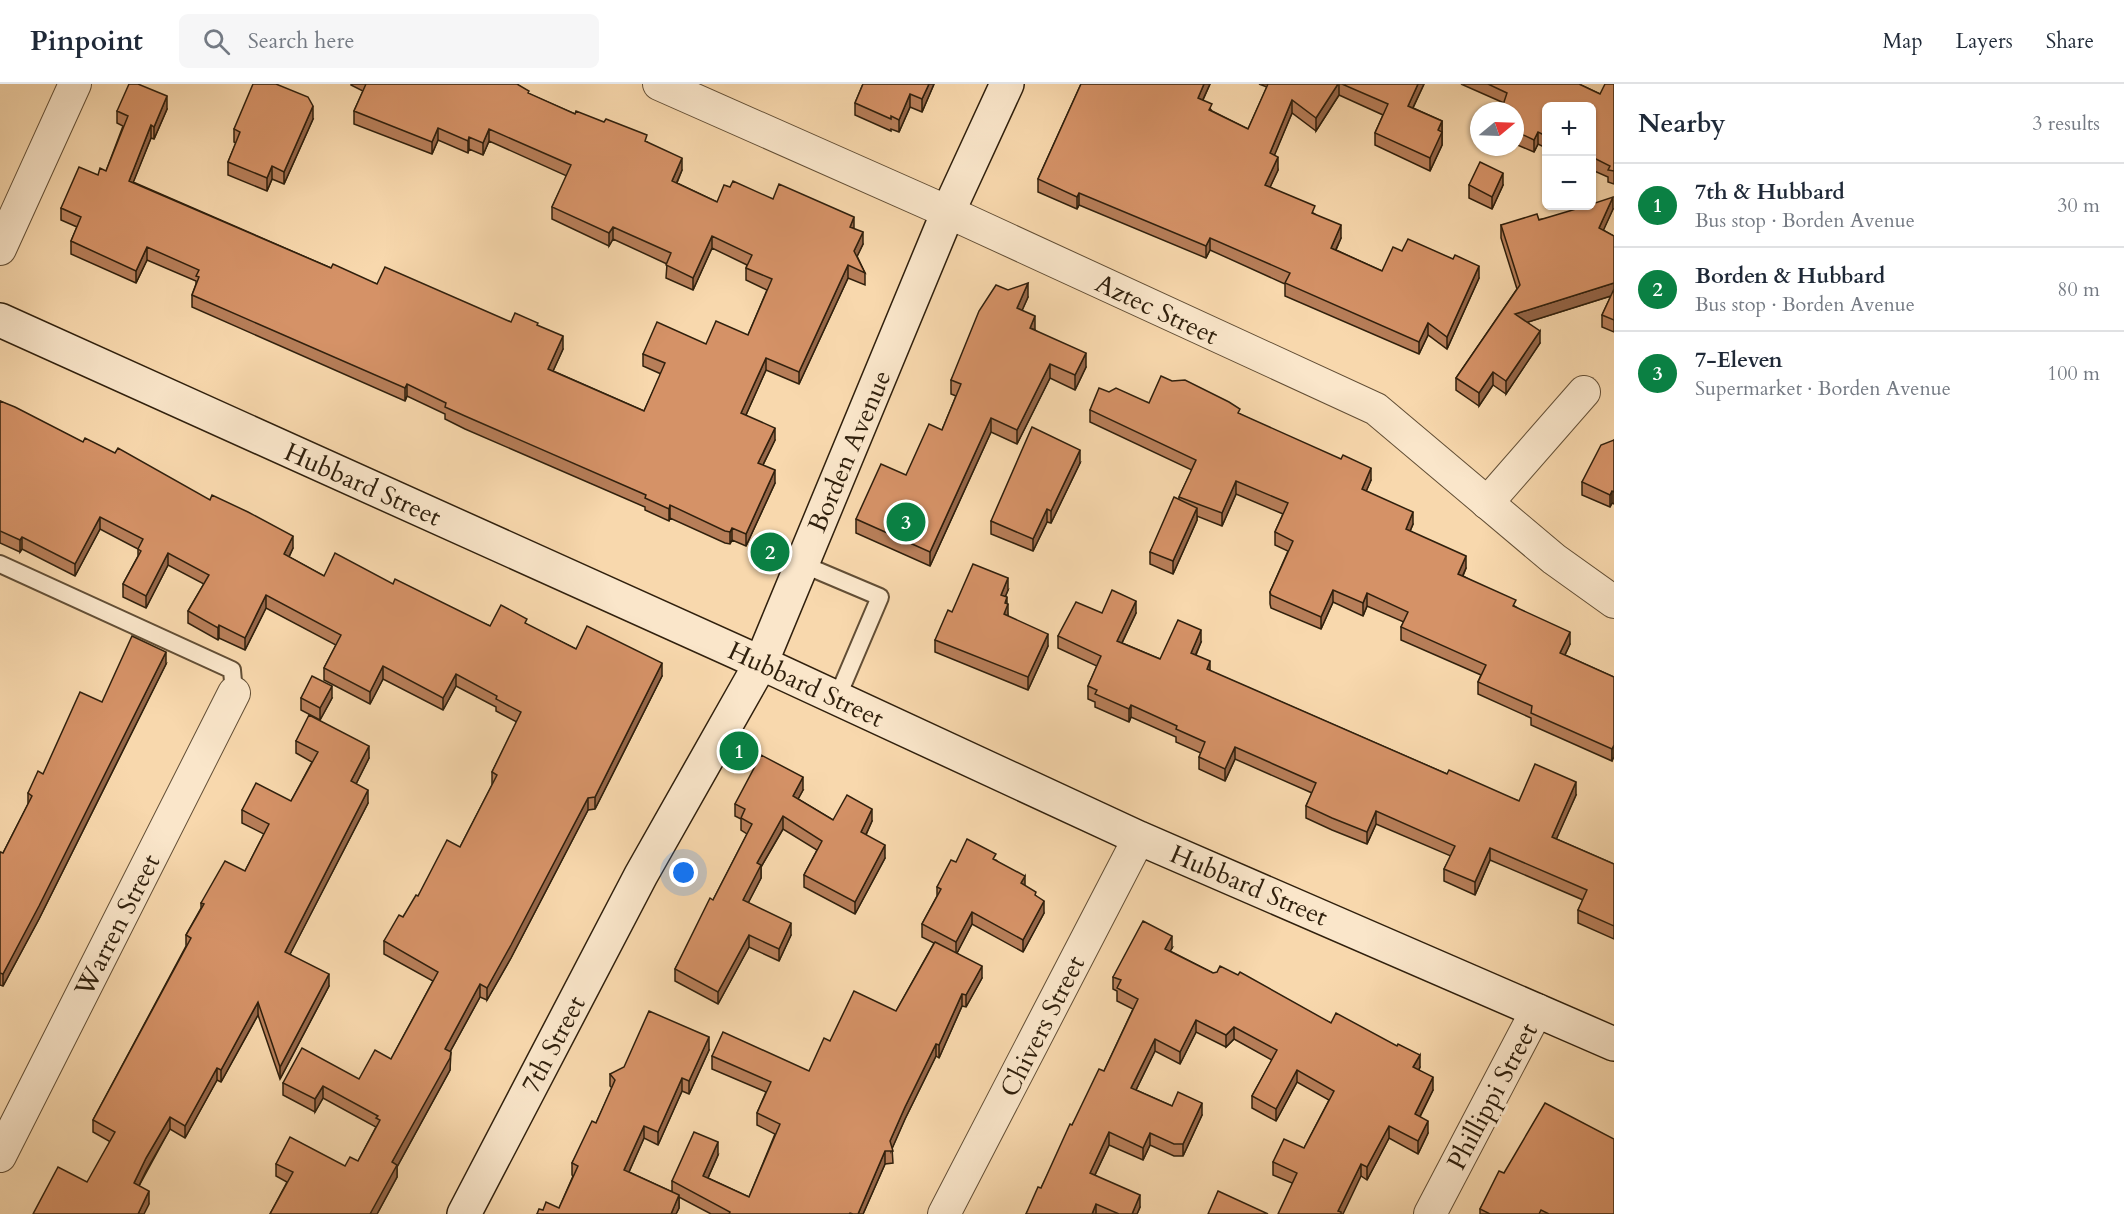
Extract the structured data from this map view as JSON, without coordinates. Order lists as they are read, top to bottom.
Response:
{
  "streets": {
    "main road": ["Borden Avenue", "Hubbard Street", "7th Street"],
    "street": [
      "Aztec Street",
      "Warren Street",
      "Chivers Street",
      "Phillippi Street"
    ]
  },
  "crossings": [
    ["Aztec Street", "Borden Avenue"],
    ["Borden Avenue", "Hubbard Street"],
    ["Borden Avenue", "7th Street"],
    ["Hubbard Street", "Chivers Street"],
    ["Hubbard Street", "Phillippi Street"]
  ],
  "north": "right",
  "page": {
    "header": "Pinpoint",
    "search": "Search here",
    "nav": ["Map", "Layers", "Share"],
    "heading": ["Nearby", "3 results"],
    "map_buttons": ["+", "−"],
    "list": [
      {
        "mark": "1",
        "name": "7th & Hubbard",
        "note": "Bus stop · Borden Avenue",
        "value": "30 m"
      },
      {
        "mark": "2",
        "name": "Borden & Hubbard",
        "note": "Bus stop · Borden Avenue",
        "value": "80 m"
      },
      {
        "mark": "3",
        "name": "7-Eleven",
        "note": "Supermarket · Borden Avenue",
        "value": "100 m"
      }
    ],
    "pins": ["3", "2", "1"]
  }
}
